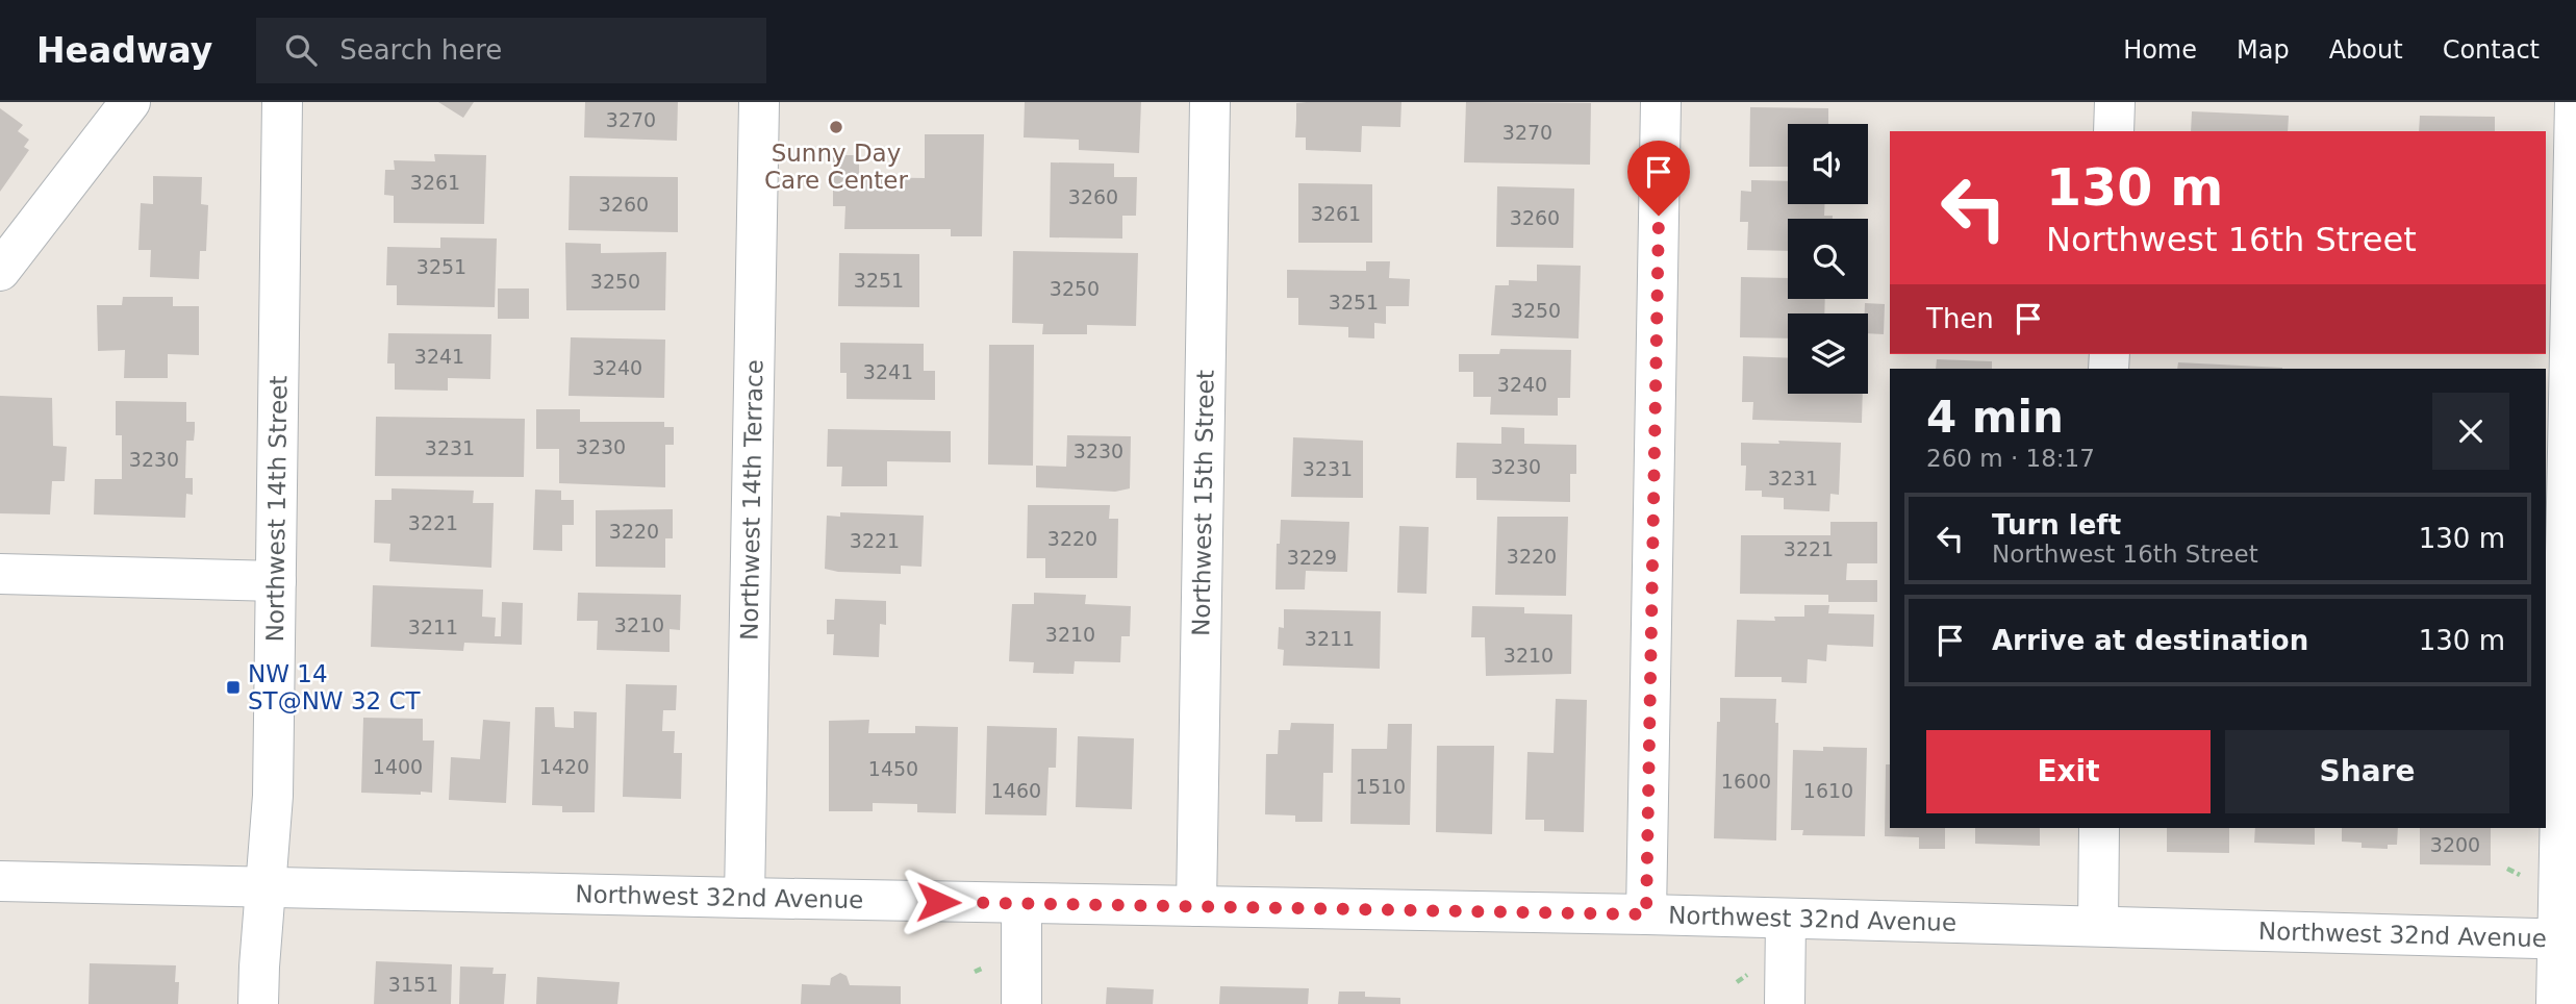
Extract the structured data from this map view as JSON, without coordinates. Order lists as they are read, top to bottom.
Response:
{
  "streets": {
    "street": [
      "Northwest 14th Terrace",
      "Northwest 15th Street",
      "Northwest 14th Street",
      "Northwest 32nd Avenue"
    ]
  },
  "crossings": [
    ["Northwest 14th Terrace", "Northwest 32nd Avenue"],
    ["Northwest 15th Street", "Northwest 32nd Avenue"],
    ["Northwest 14th Street", "Northwest 32nd Avenue"]
  ],
  "places": {
    "other": ["Sunny Day Care Center"],
    "transit": ["NW 14 ST@NW 32 CT"]
  },
  "house_numbers": [
    "3270",
    "3270",
    "3261",
    "3260",
    "3260",
    "3261",
    "3260",
    "3251",
    "3251",
    "3250",
    "3250",
    "3251",
    "3250",
    "3241",
    "3240",
    "3241",
    "3240",
    "3230",
    "3231",
    "3230",
    "3230",
    "3230",
    "3231",
    "3231",
    "3221",
    "3220",
    "3220",
    "3221",
    "3221",
    "3220",
    "3229",
    "3210",
    "3211",
    "3210",
    "3211",
    "3210",
    "1400",
    "1420",
    "1450",
    "1600",
    "1510",
    "1460",
    "1610",
    "3200",
    "3151"
  ],
  "page": {
    "header": "Headway",
    "search": "Search here",
    "nav": [
      "Home",
      "Map",
      "About",
      "Contact"
    ],
    "turn": ["130 m", "Northwest 16th Street"],
    "then": "Then",
    "heading": ["4 min", "260 m · 18:17"],
    "list": [
      {
        "name": "Turn left",
        "note": "Northwest 16th Street",
        "value": "130 m"
      },
      {
        "name": "Arrive at destination",
        "value": "130 m"
      }
    ],
    "buttons": ["Exit", "Share"]
  }
}
